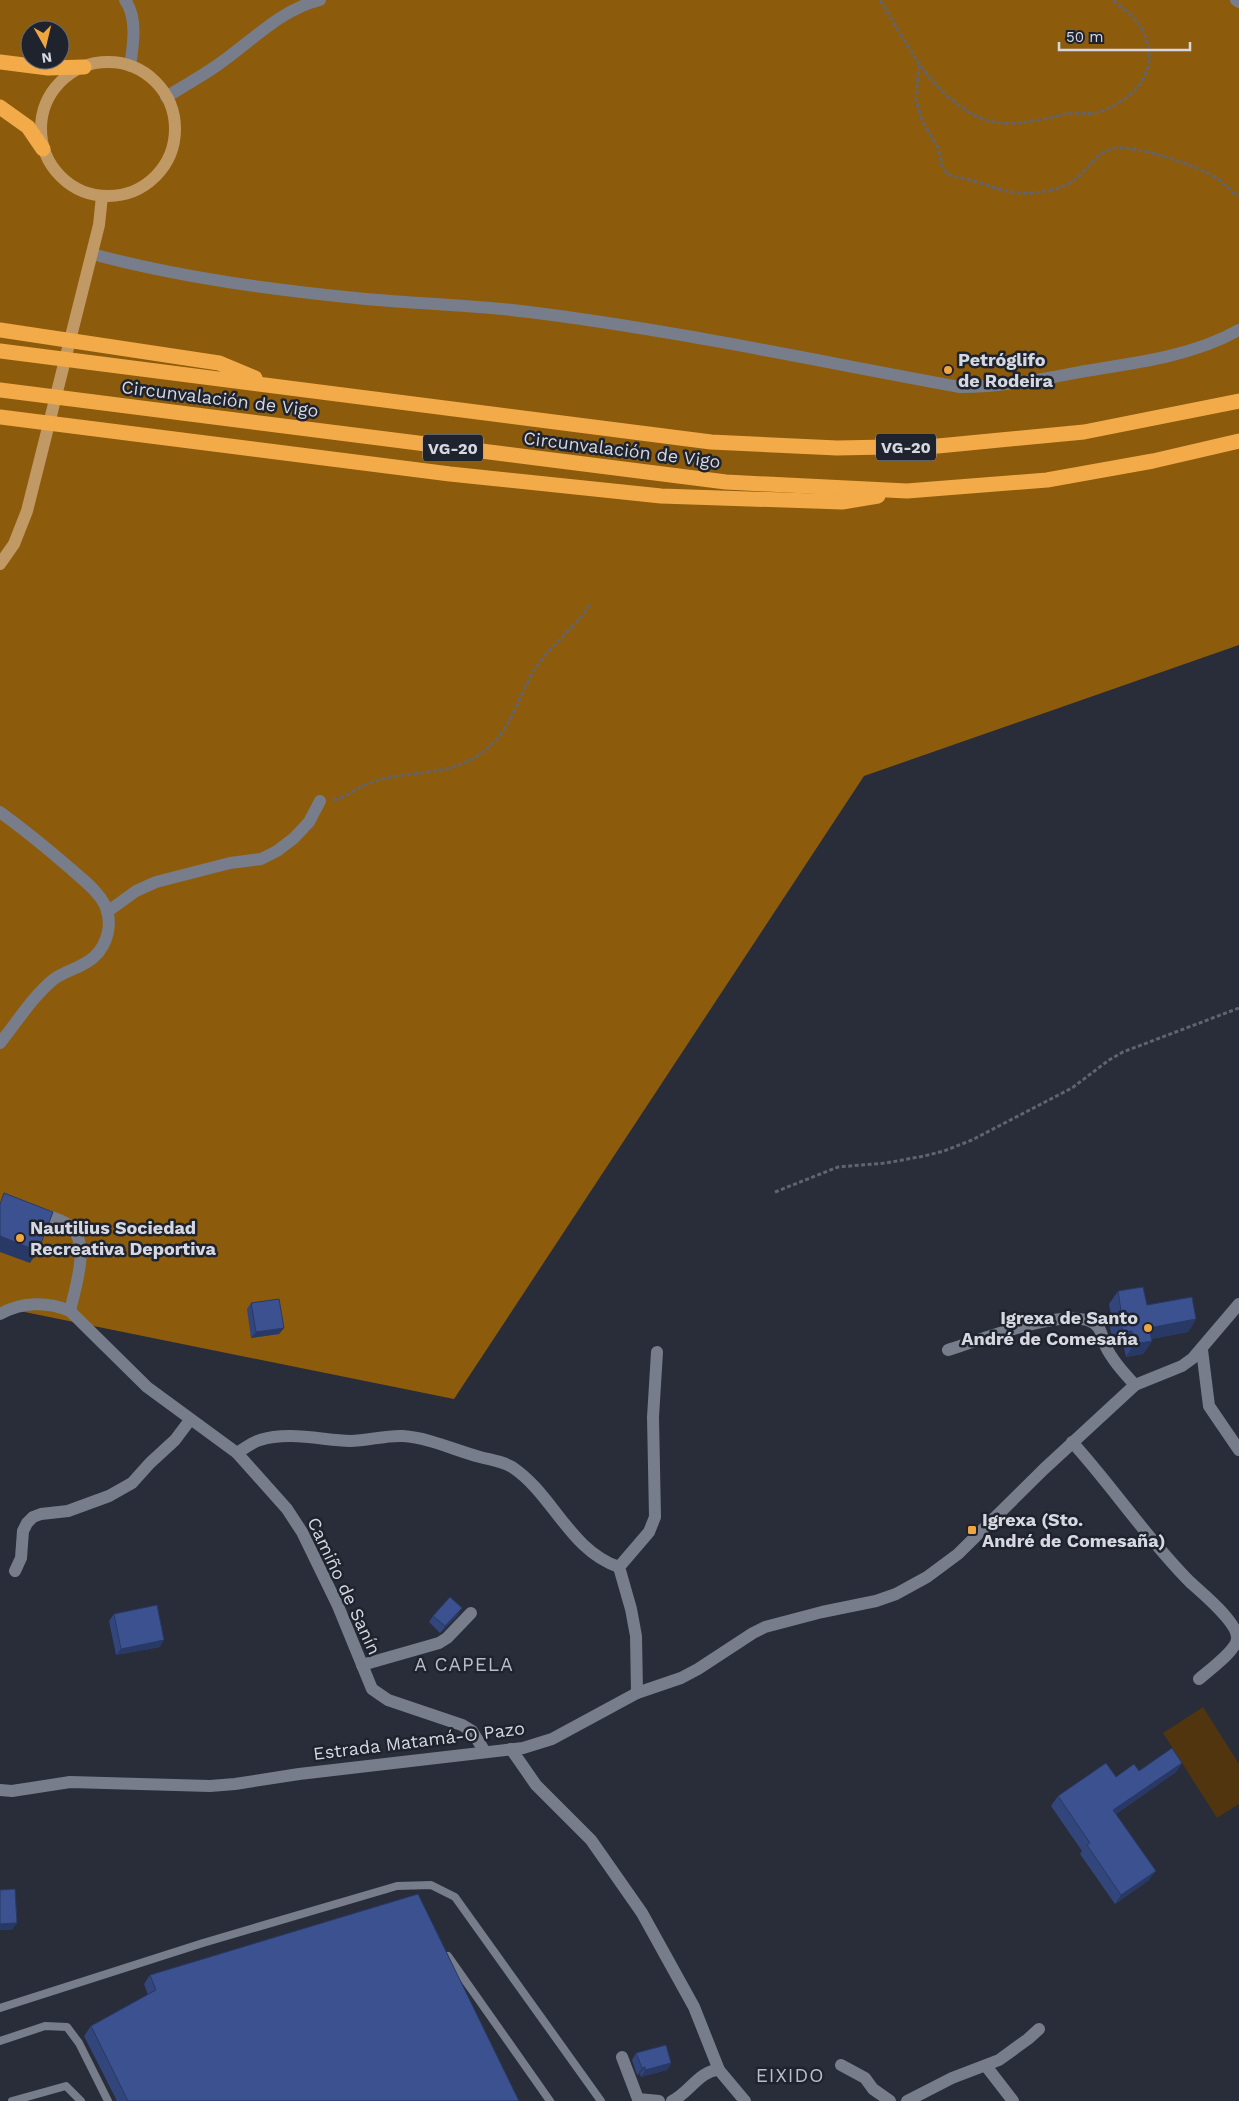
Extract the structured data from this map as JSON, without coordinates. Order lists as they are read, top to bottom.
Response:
{
  "streets": {
    "highway": ["Circunvalación de Vigo", "VG-20"],
    "street": ["Camiño de Sanín", "Estrada Matamá-O Pazo"]
  },
  "crossings": [
    ["Camiño de Sanín", "Estrada Matamá-O Pazo"]
  ],
  "districts": ["A CAPELA", "EIXIDO"],
  "places": {
    "other": ["Petróglifo de Rodeira", "Nautilius Sociedad Recreativa Deportiva", "Igrexa de Santo André de Comesaña"],
    "transit": ["Igrexa (Sto. André de Comesaña)"]
  },
  "scale_bar": "50 m",
  "north": "bottom"
}
